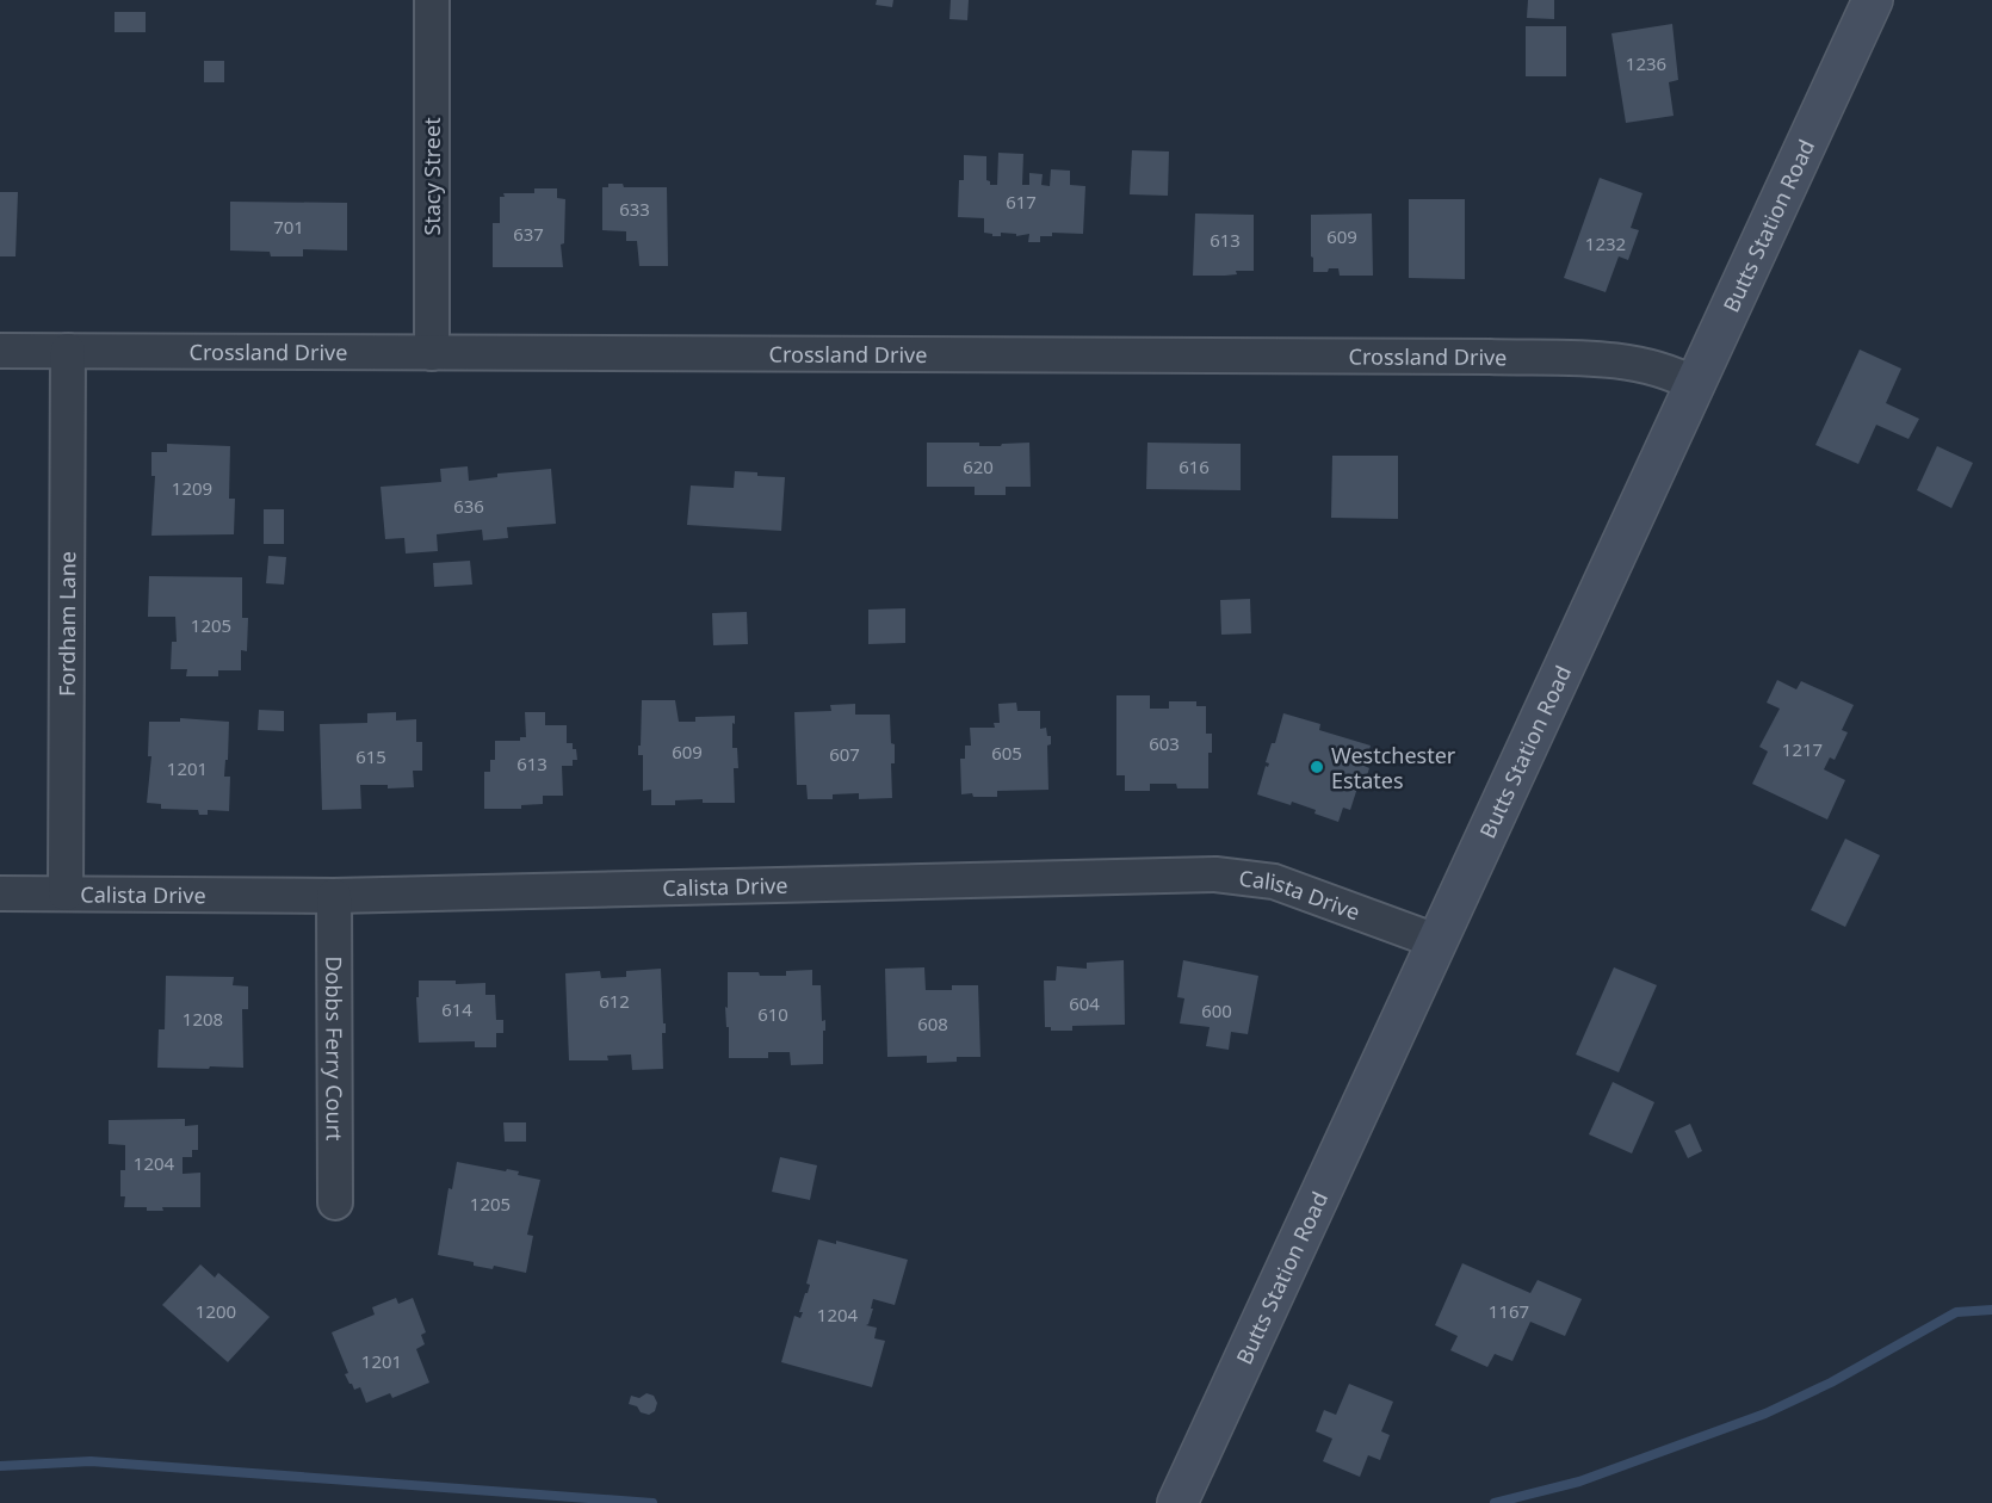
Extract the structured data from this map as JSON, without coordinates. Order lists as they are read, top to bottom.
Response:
{
  "streets": {
    "main road": ["Butts Station Road"],
    "street": [
      "Stacy Street",
      "Crossland Drive",
      "Fordham Lane",
      "Calista Drive",
      "Dobbs Ferry Court"
    ]
  },
  "crossings": [
    ["Stacy Street", "Crossland Drive"],
    ["Butts Station Road", "Crossland Drive"],
    ["Butts Station Road", "Calista Drive"],
    ["Crossland Drive", "Fordham Lane"],
    ["Fordham Lane", "Calista Drive"],
    ["Calista Drive", "Dobbs Ferry Court"]
  ],
  "places": ["Westchester Estates"],
  "house_numbers": [
    "1236",
    "617",
    "633",
    "701",
    "637",
    "609",
    "613",
    "1232",
    "620",
    "616",
    "1209",
    "636",
    "1205",
    "603",
    "1217",
    "609",
    "605",
    "607",
    "615",
    "613",
    "1201",
    "612",
    "604",
    "614",
    "600",
    "610",
    "1208",
    "608",
    "1204",
    "1205",
    "1200",
    "1167",
    "1204",
    "1201"
  ]
}
